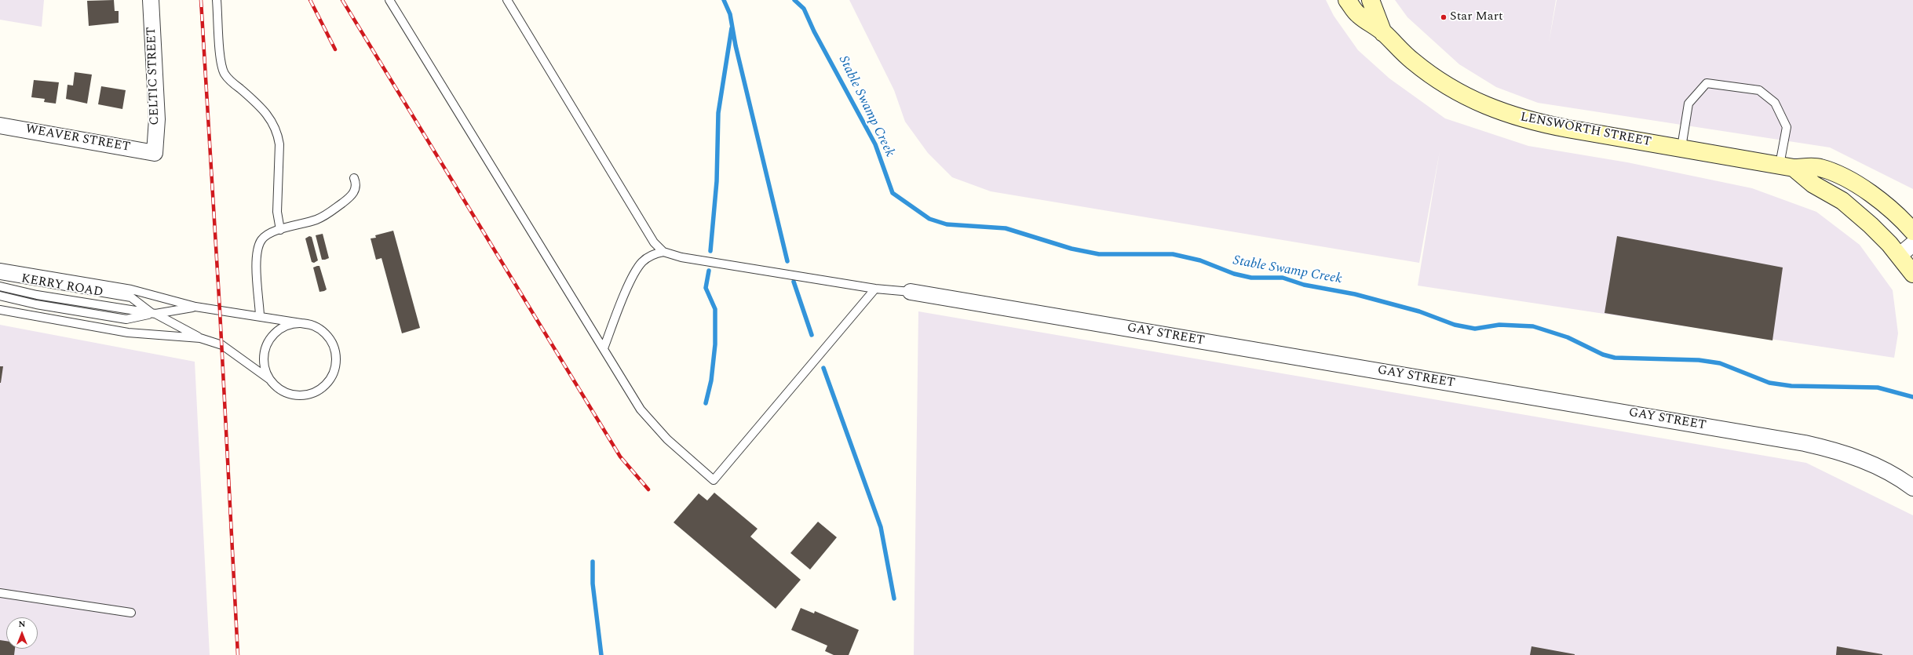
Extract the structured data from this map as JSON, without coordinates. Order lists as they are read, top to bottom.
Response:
{
  "streets": {
    "main road": ["LENSWORTH STREET"],
    "street": ["CELTIC STREET", "WEAVER STREET", "GAY STREET"],
    "lane": ["KERRY ROAD"]
  },
  "crossings": [
    ["CELTIC STREET", "WEAVER STREET"]
  ],
  "water": ["Stable Swamp Creek"],
  "places": ["Star Mart"],
  "north": "top"
}
